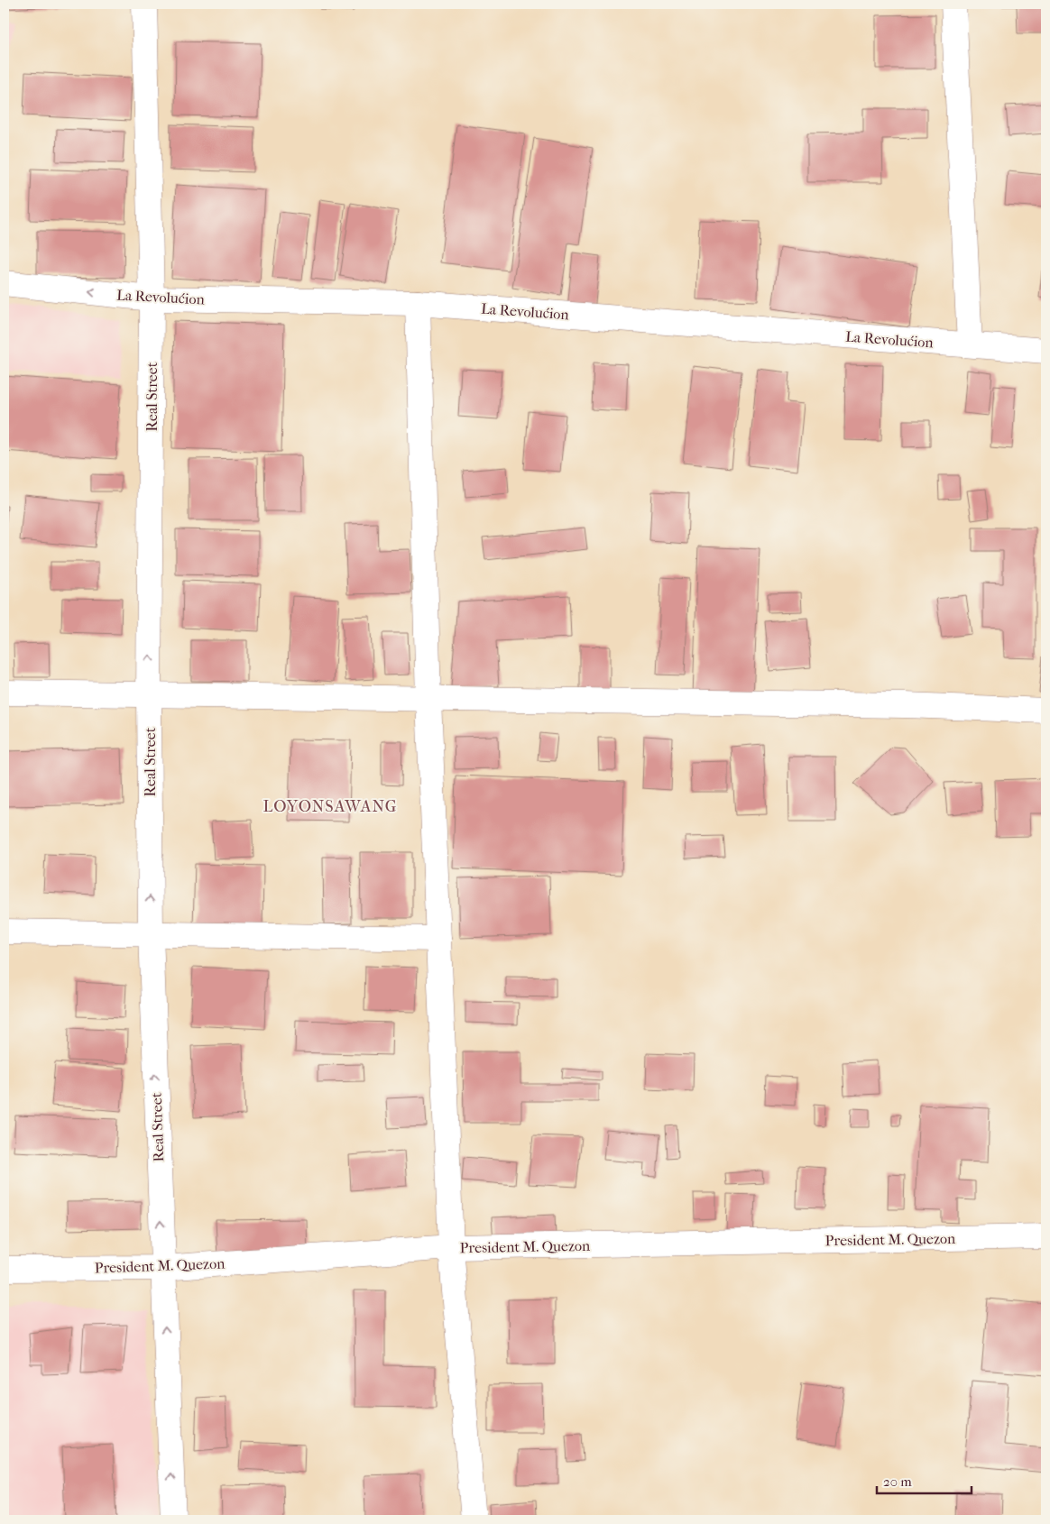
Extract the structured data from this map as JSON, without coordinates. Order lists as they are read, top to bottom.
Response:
{
  "streets": {
    "street": ["La Revolućion", "Real Street", "President M. Quezon"]
  },
  "crossings": [
    ["La Revolućion", "Real Street"],
    ["Real Street", "President M. Quezon"]
  ],
  "one_way": ["Real Street"],
  "districts": ["LOYONSAWANG"],
  "scale_bar": "20 m"
}
